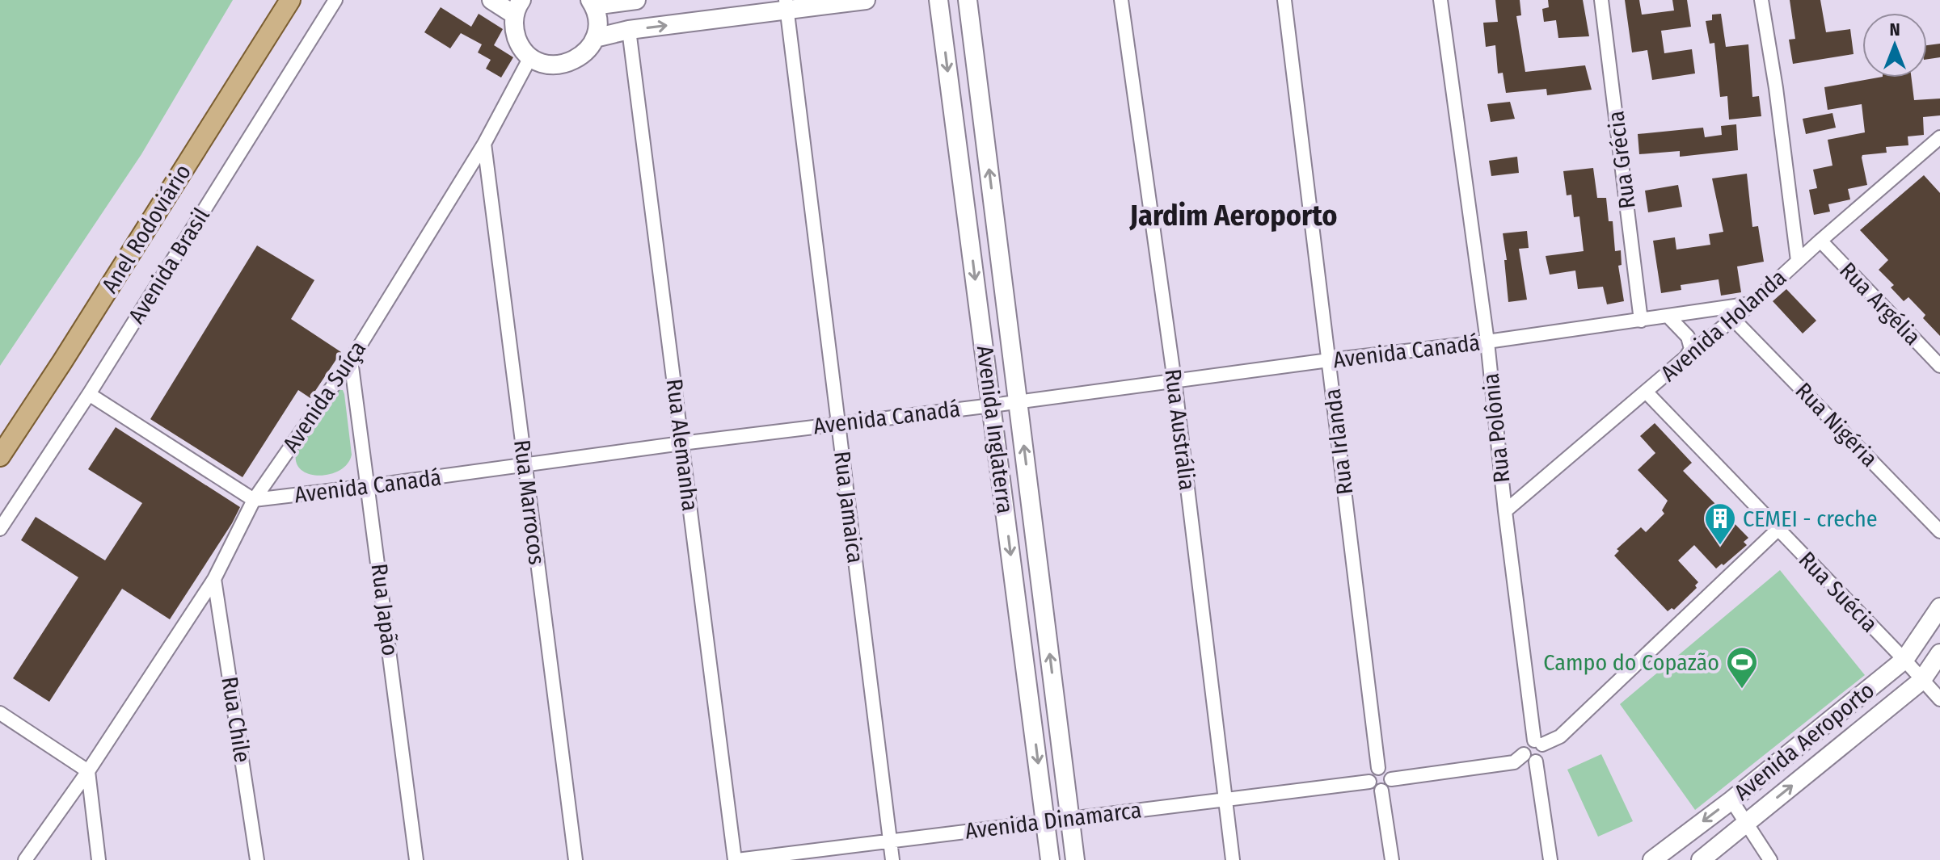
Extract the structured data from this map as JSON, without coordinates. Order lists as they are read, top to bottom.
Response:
{
  "streets": {
    "main road": ["Anel Rodoviário"],
    "street": [
      "Rua Grécia",
      "Avenida Brasil",
      "Rua Argélia",
      "Avenida Holanda",
      "Avenida Canadá",
      "Avenida Suíça",
      "Rua Nigéria",
      "Rua Polônia",
      "Avenida Inglaterra",
      "Rua Austrália",
      "Rua Irlanda",
      "Rua Alemanha",
      "Rua Marrocos",
      "Rua Jamaica",
      "Rua Suécia",
      "Rua Japão",
      "Rua Chile",
      "Avenida Aeroporto",
      "Avenida Dinamarca"
    ]
  },
  "crossings": [
    ["Rua Grécia", "Avenida Canadá"],
    ["Rua Argélia", "Avenida Holanda"],
    ["Avenida Holanda", "Avenida Canadá"],
    ["Avenida Holanda", "Rua Nigéria"],
    ["Avenida Holanda", "Rua Polônia"],
    ["Avenida Holanda", "Rua Suécia"],
    ["Avenida Canadá", "Avenida Suíça"],
    ["Avenida Canadá", "Rua Polônia"],
    ["Avenida Canadá", "Avenida Inglaterra"],
    ["Avenida Canadá", "Rua Austrália"],
    ["Avenida Canadá", "Rua Irlanda"],
    ["Avenida Canadá", "Rua Alemanha"],
    ["Avenida Canadá", "Rua Marrocos"],
    ["Avenida Canadá", "Rua Jamaica"],
    ["Avenida Canadá", "Rua Japão"],
    ["Avenida Suíça", "Rua Marrocos"],
    ["Avenida Suíça", "Rua Japão"],
    ["Avenida Suíça", "Rua Chile"],
    ["Avenida Inglaterra", "Avenida Dinamarca"],
    ["Rua Austrália", "Avenida Dinamarca"],
    ["Rua Irlanda", "Avenida Dinamarca"],
    ["Rua Alemanha", "Avenida Dinamarca"],
    ["Rua Jamaica", "Avenida Dinamarca"],
    ["Rua Suécia", "Avenida Aeroporto"]
  ],
  "districts": ["Jardim Aeroporto"],
  "places": {
    "building": ["CEMEI - creche"],
    "sports": ["Campo do Copazão"]
  },
  "north": "top"
}
